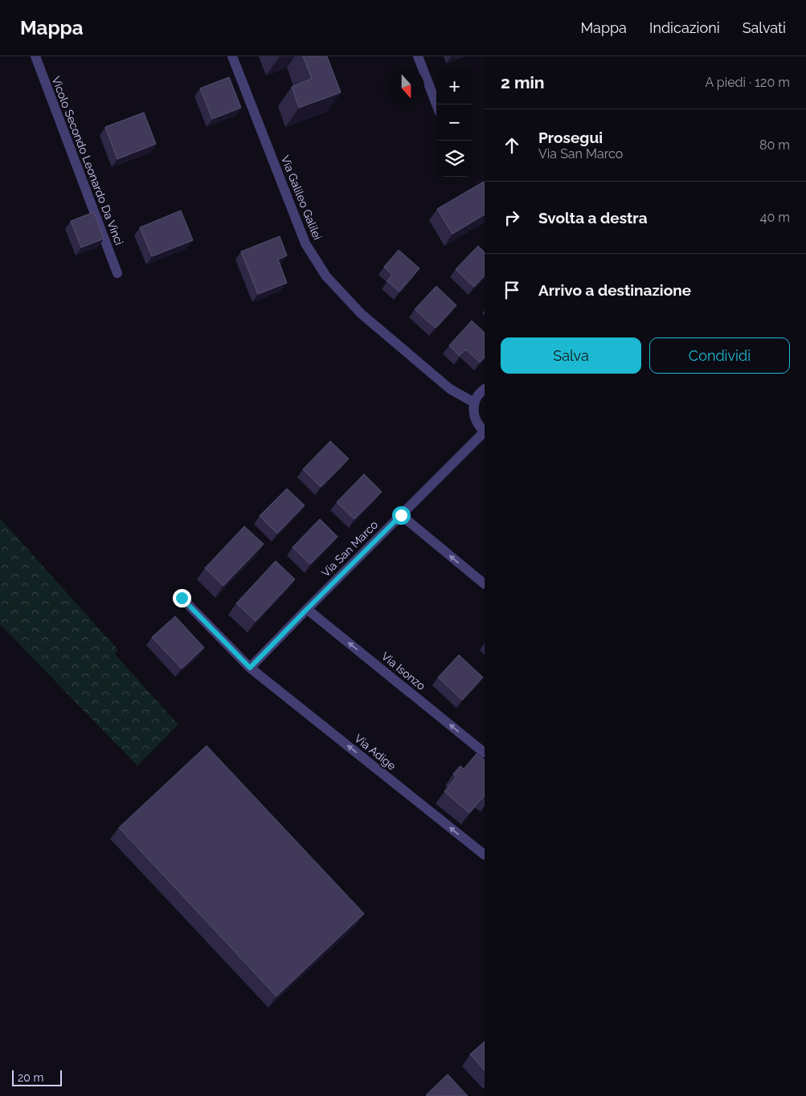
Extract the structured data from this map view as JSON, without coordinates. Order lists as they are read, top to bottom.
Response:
{
  "streets": {
    "street": [
      "Vicolo Secondo Leonardo Da Vinci",
      "Via Galileo Galilei",
      "Via San Marco",
      "Via Isonzo",
      "Via Adige"
    ]
  },
  "crossings": [
    ["Via San Marco", "Via Isonzo"],
    ["Via San Marco", "Via Adige"]
  ],
  "one_way": ["Via Isonzo", "Via Adige"],
  "scale_bar": "20 m",
  "north": "bottom",
  "page": {
    "header": "Mappa",
    "nav": ["Mappa", "Indicazioni", "Salvati"],
    "heading": ["2 min", "A piedi · 120 m"],
    "map_buttons": ["+", "−"],
    "list": [
      ["Prosegui", "Via San Marco", "80 m"],
      ["Svolta a destra", "40 m"],
      "Arrivo a destinazione"
    ],
    "buttons": ["Salva", "Condividi"],
    "scale": "20 m"
  }
}
